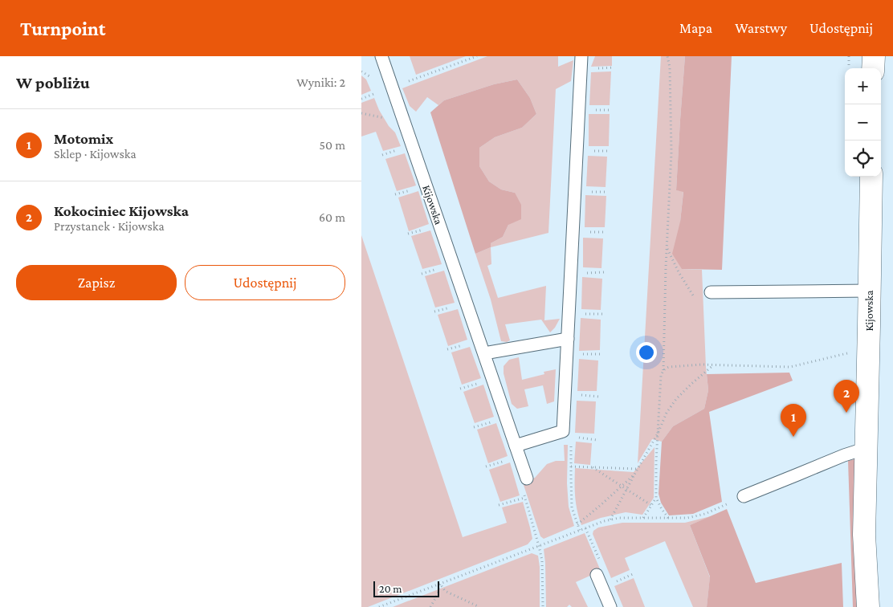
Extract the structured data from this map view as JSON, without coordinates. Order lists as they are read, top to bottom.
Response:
{
  "streets": {
    "street": ["Kijowska"]
  },
  "scale_bar": "20 m",
  "page": {
    "header": "Turnpoint",
    "nav": ["Mapa", "Warstwy", "Udostępnij"],
    "heading": ["W pobliżu", "Wyniki: 2"],
    "map_buttons": ["+", "−"],
    "list": [
      {
        "mark": "1",
        "name": "Motomix",
        "note": "Sklep · Kijowska",
        "value": "50 m"
      },
      {
        "mark": "2",
        "name": "Kokociniec Kijowska",
        "note": "Przystanek · Kijowska",
        "value": "60 m"
      }
    ],
    "buttons": ["Zapisz", "Udostępnij"],
    "pins": ["2", "1"],
    "scale": "20 m"
  }
}
